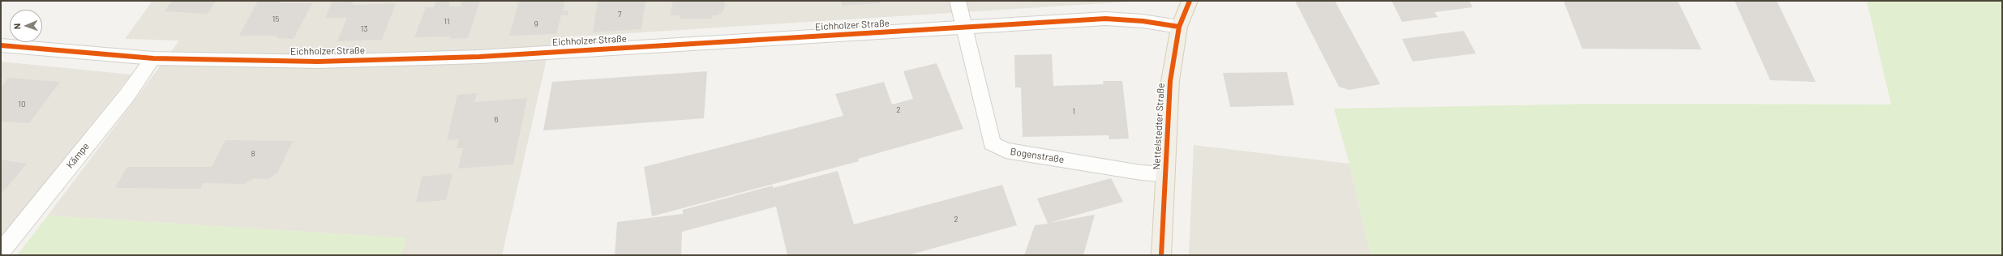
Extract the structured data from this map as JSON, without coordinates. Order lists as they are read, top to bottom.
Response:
{
  "streets": {
    "main road": ["Nettelstedter Straße"],
    "street": ["Eichholzer Straße", "Kämpe", "Bogenstraße"]
  },
  "crossings": [
    ["Eichholzer Straße", "Nettelstedter Straße"],
    ["Eichholzer Straße", "Kämpe"],
    ["Eichholzer Straße", "Bogenstraße"],
    ["Nettelstedter Straße", "Bogenstraße"]
  ],
  "house_numbers": [
    "7",
    "15",
    "11",
    "9",
    "13",
    "10",
    "2",
    "1",
    "6",
    "8",
    "2"
  ],
  "north": "left"
}
